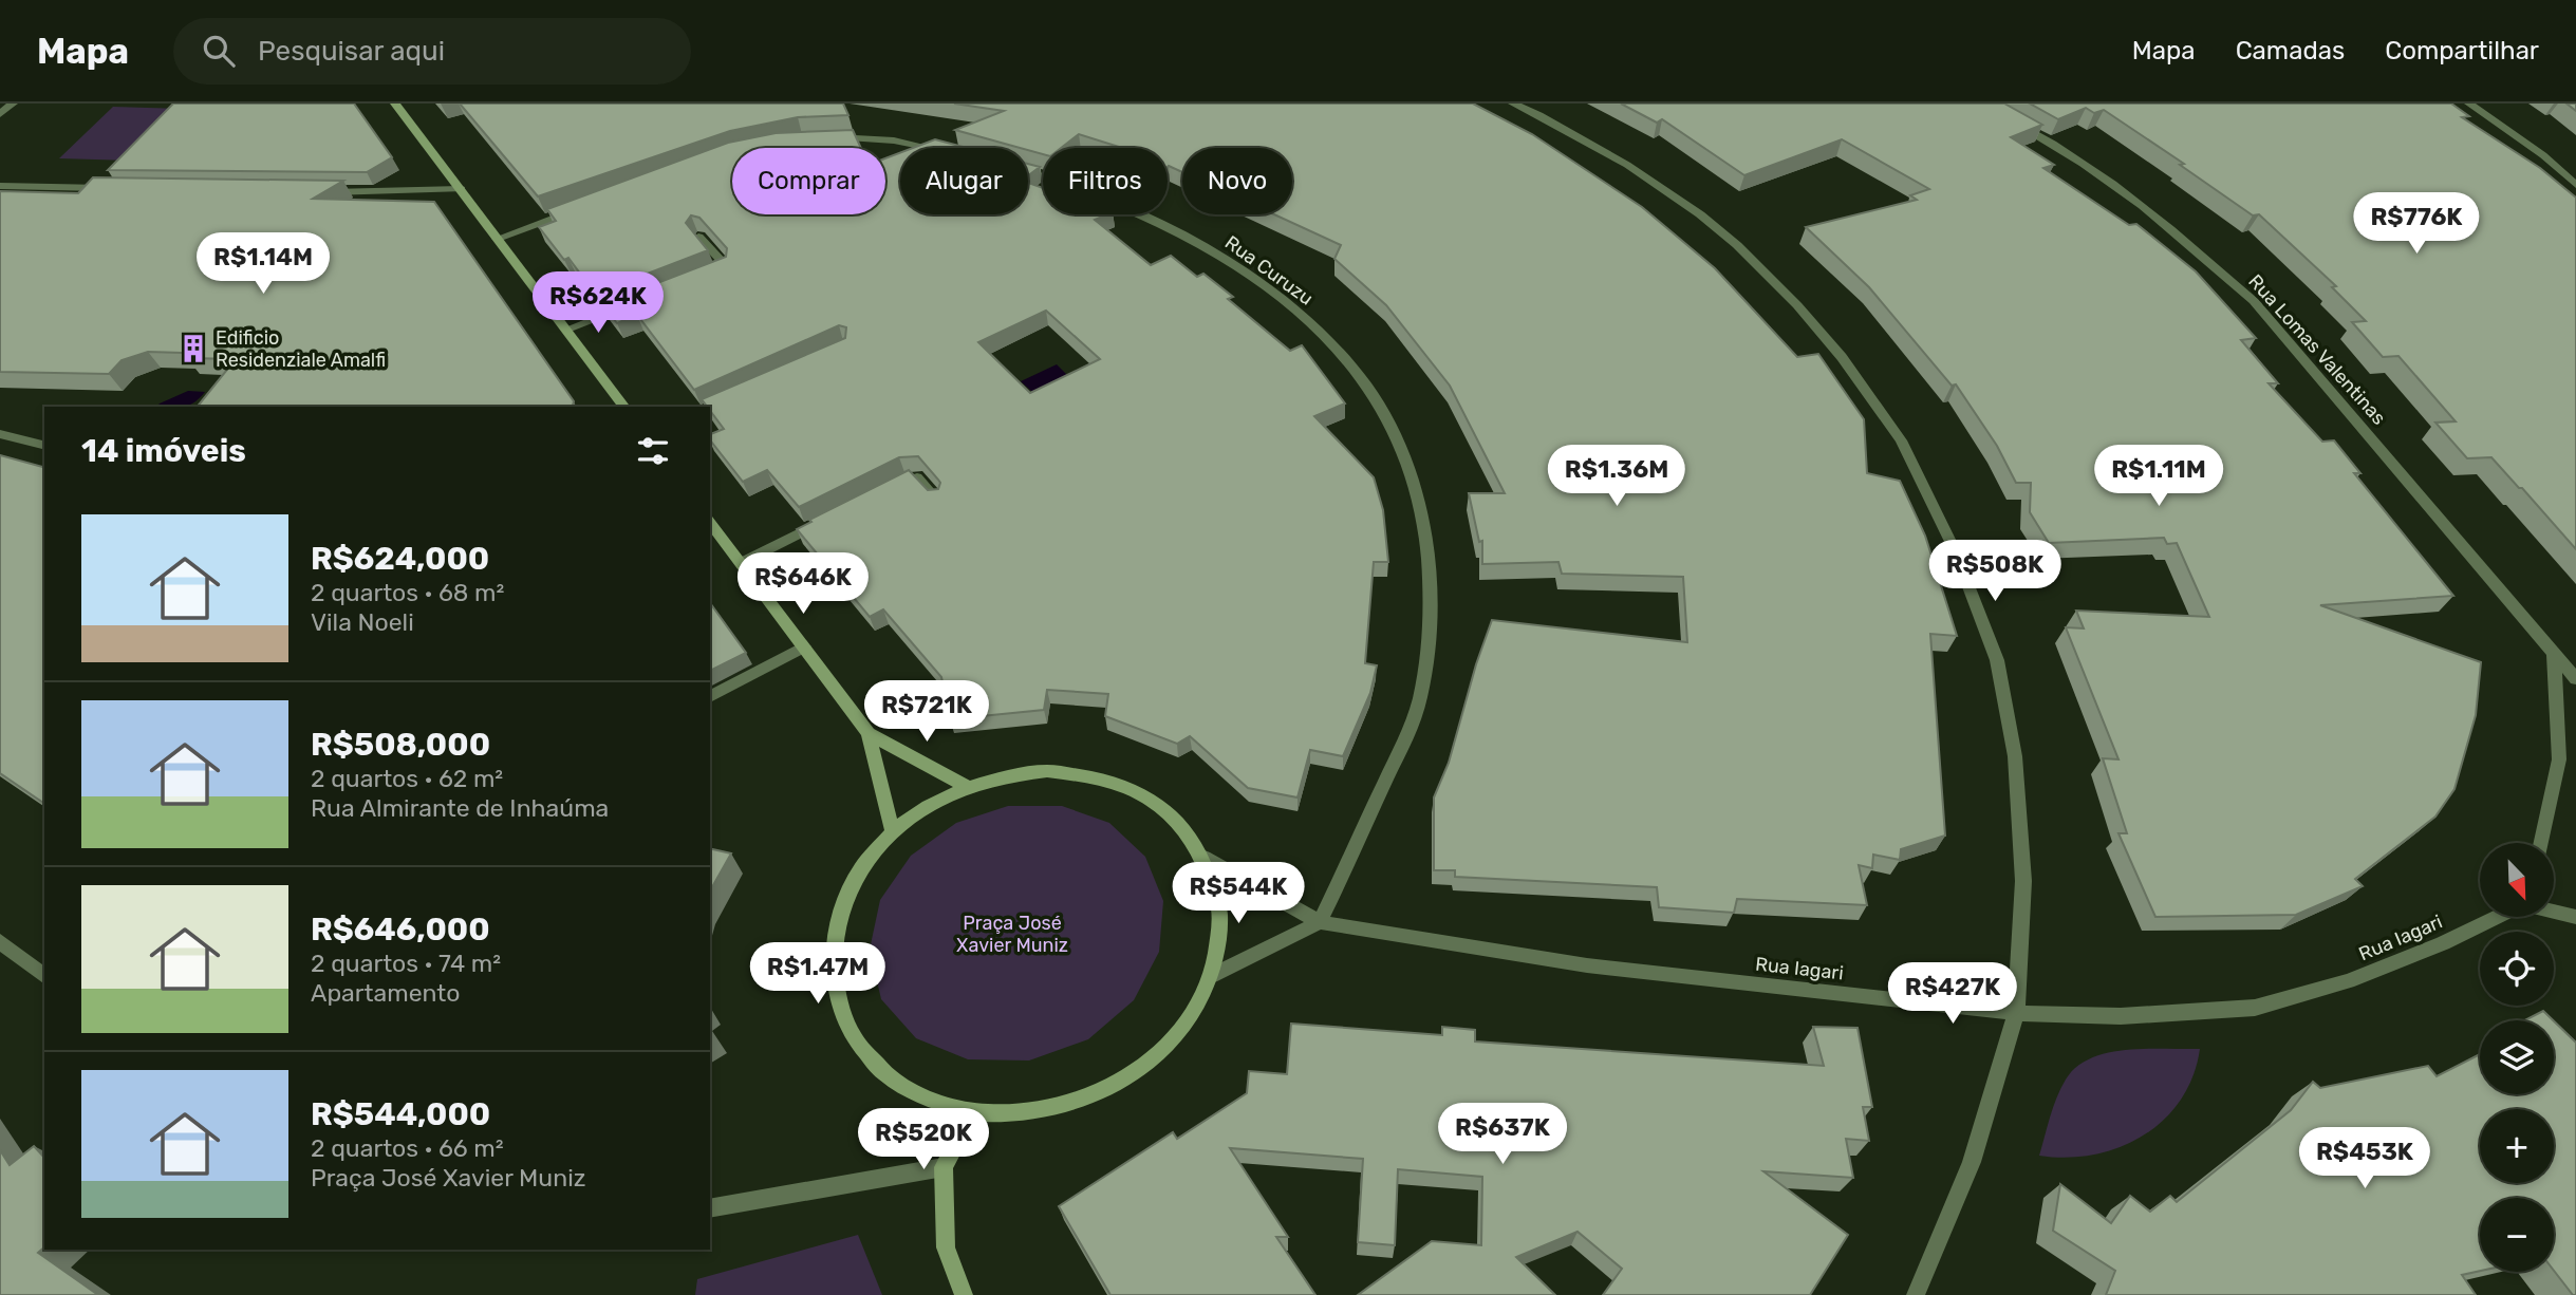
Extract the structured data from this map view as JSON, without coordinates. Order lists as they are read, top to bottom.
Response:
{
  "streets": {
    "street": ["Rua Curuzu", "Rua Lomas Valentinas", "Rua Iagari"]
  },
  "crossings": [
    ["Rua Curuzu", "Rua Iagari"]
  ],
  "parks": ["Praça José Xavier Muniz"],
  "places": {
    "building": ["Edificio Residenziale Amalfi"]
  },
  "north": "bottom right",
  "page": {
    "header": "Mapa",
    "search": "Pesquisar aqui",
    "nav": ["Mapa", "Camadas", "Compartilhar"],
    "chip": [
      "Comprar",
      "Alugar",
      "Filtros",
      "Novo"
    ],
    "price": [
      "R$776K",
      "R$1.14M",
      "R$624K",
      "R$1.36M",
      "R$1.11M",
      "R$508K",
      "R$646K",
      "R$721K",
      "R$544K",
      "R$1.47M",
      "R$427K",
      "R$637K",
      "R$520K",
      "R$453K"
    ],
    "heading": "14 imóveis",
    "list": [
      {
        "name": "R$624,000",
        "note": "2 quartos · 68 m² · Vila Noeli"
      },
      {
        "name": "R$508,000",
        "note": "2 quartos · 62 m² · Rua Almirante de Inhaúma"
      },
      {
        "name": "R$646,000",
        "note": "2 quartos · 74 m² · Apartamento"
      },
      {
        "name": "R$544,000",
        "note": "2 quartos · 66 m² · Praça José Xavier Muniz"
      }
    ],
    "map_buttons": ["+", "−"]
  }
}
